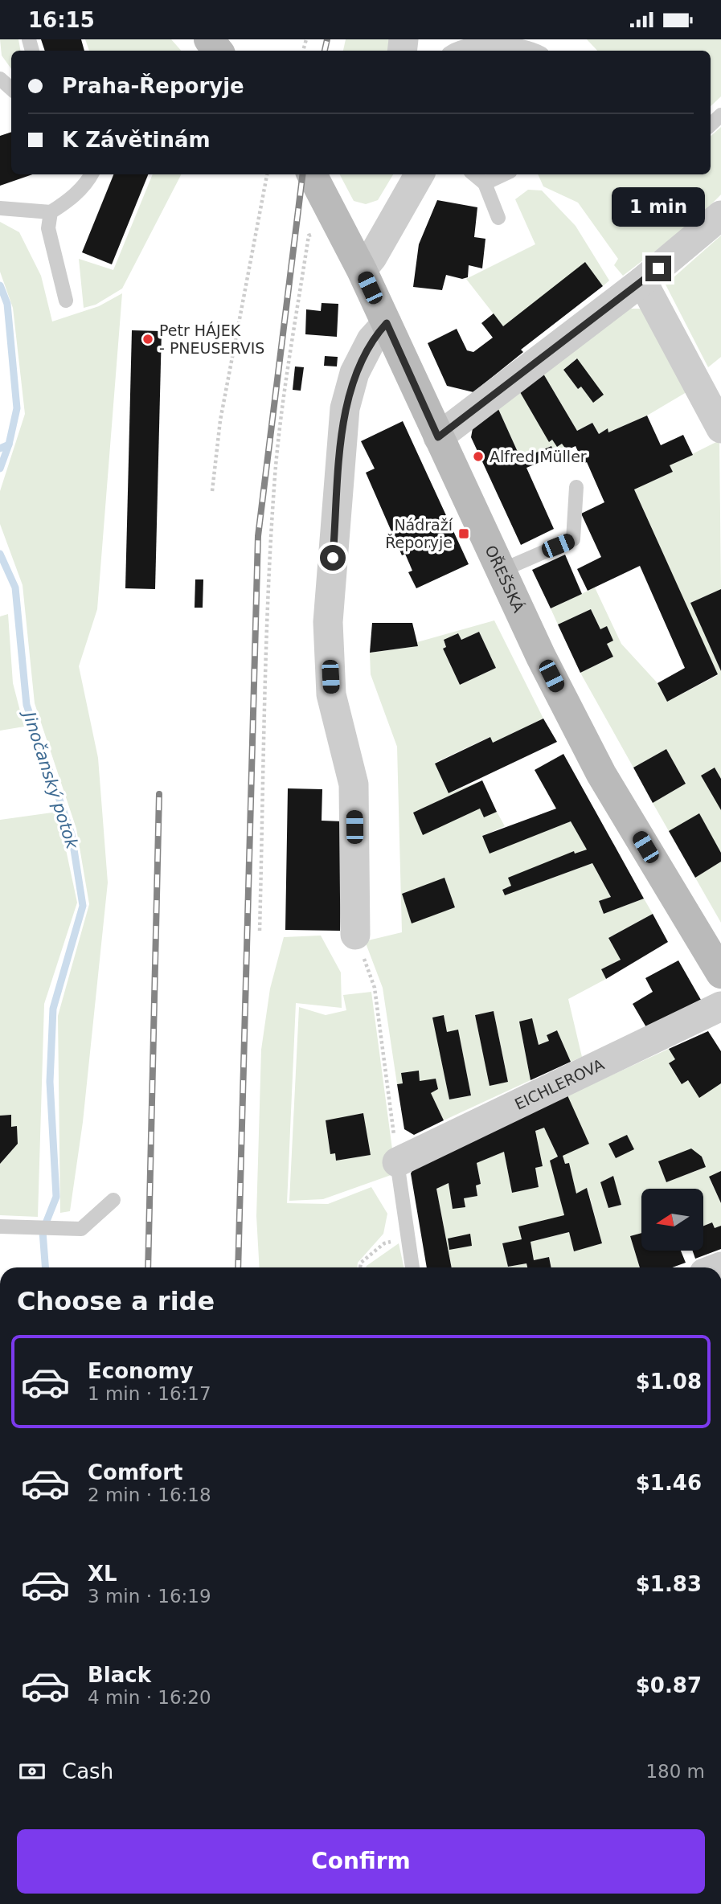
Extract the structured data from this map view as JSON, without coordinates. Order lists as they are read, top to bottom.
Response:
{
  "streets": {
    "street": ["OŘEŠSKÁ", "EICHLEROVA"]
  },
  "water": ["Jinočanský potok"],
  "places": {
    "other": ["Petr HÁJEK - PNEUSERVIS", "Alfred Müller"],
    "transit": ["Nádraží Řeporyje"]
  },
  "north": "left",
  "page": {
    "status": "16:15",
    "banner": ["Praha-Řeporyje", "K Závětinám"],
    "bubble": "1 min",
    "heading": "Choose a ride",
    "list": [
      {
        "name": "Economy",
        "note": "1 min · 16:17",
        "value": "$1.08"
      },
      {
        "name": "Comfort",
        "note": "2 min · 16:18",
        "value": "$1.46"
      },
      {
        "name": "XL",
        "note": "3 min · 16:19",
        "value": "$1.83"
      },
      {
        "name": "Black",
        "note": "4 min · 16:20",
        "value": "$0.87"
      }
    ],
    "pay": ["Cash", "180 m"],
    "buttons": "Confirm"
  }
}
